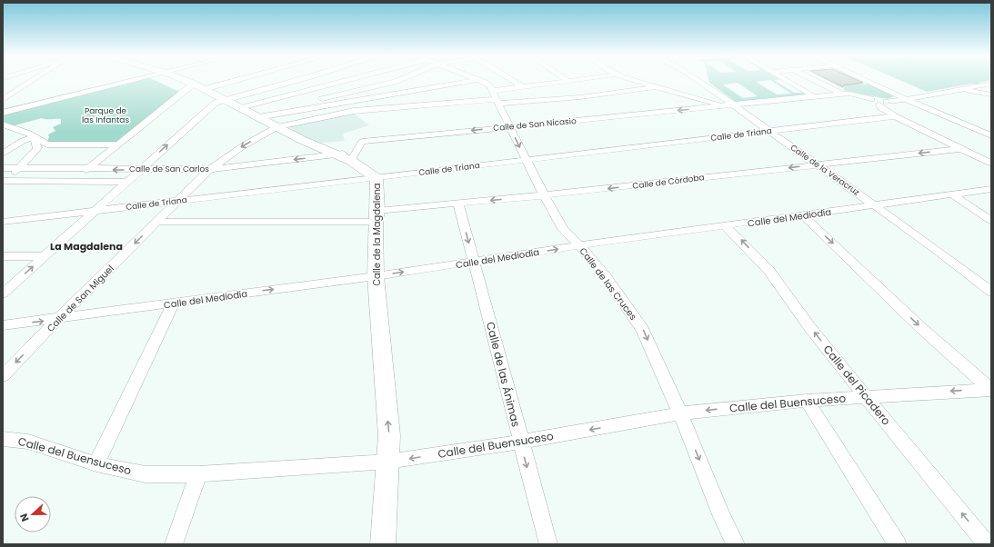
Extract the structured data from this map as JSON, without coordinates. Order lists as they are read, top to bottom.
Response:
{
  "streets": {
    "street": [
      "Calle de San Nicasio",
      "Calle de Triana",
      "Calle de San Carlos",
      "Calle de la Veracruz",
      "Calle de Córdoba",
      "Calle del Mediodía",
      "Calle de la Magdalena",
      "Calle de las Cruces",
      "Calle de San Miguel",
      "Calle de las Ánimas",
      "Calle del Picadero",
      "Calle del Buensuceso"
    ]
  },
  "crossings": [
    ["Calle de San Nicasio", "Calle de San Carlos"],
    ["Calle de San Nicasio", "Calle de la Veracruz"],
    ["Calle de San Nicasio", "Calle de las Cruces"],
    ["Calle de Triana", "Calle de la Veracruz"],
    ["Calle de Triana", "Calle de la Magdalena"],
    ["Calle de Triana", "Calle de las Cruces"],
    ["Calle de Triana", "Calle de San Miguel"],
    ["Calle de San Carlos", "Calle de la Magdalena"],
    ["Calle de San Carlos", "Calle de San Miguel"],
    ["Calle de la Veracruz", "Calle de Córdoba"],
    ["Calle de la Veracruz", "Calle del Mediodía"],
    ["Calle de Córdoba", "Calle de la Magdalena"],
    ["Calle de Córdoba", "Calle de las Cruces"],
    ["Calle de Córdoba", "Calle de San Miguel"],
    ["Calle de Córdoba", "Calle de las Ánimas"],
    ["Calle del Mediodía", "Calle de la Magdalena"],
    ["Calle del Mediodía", "Calle de las Cruces"],
    ["Calle del Mediodía", "Calle de San Miguel"],
    ["Calle del Mediodía", "Calle de las Ánimas"],
    ["Calle del Mediodía", "Calle del Picadero"],
    ["Calle de la Magdalena", "Calle de San Miguel"],
    ["Calle de la Magdalena", "Calle del Buensuceso"],
    ["Calle de las Cruces", "Calle de San Miguel"],
    ["Calle de las Cruces", "Calle del Buensuceso"],
    ["Calle de las Ánimas", "Calle del Buensuceso"],
    ["Calle del Picadero", "Calle del Buensuceso"]
  ],
  "one_way": [
    "Calle del Mediodía",
    "Calle de las Cruces",
    "Calle de las Ánimas",
    "Calle del Buensuceso"
  ],
  "districts": ["La Magdalena"],
  "parks": ["Parque de las Infantas"],
  "north": "left"
}
